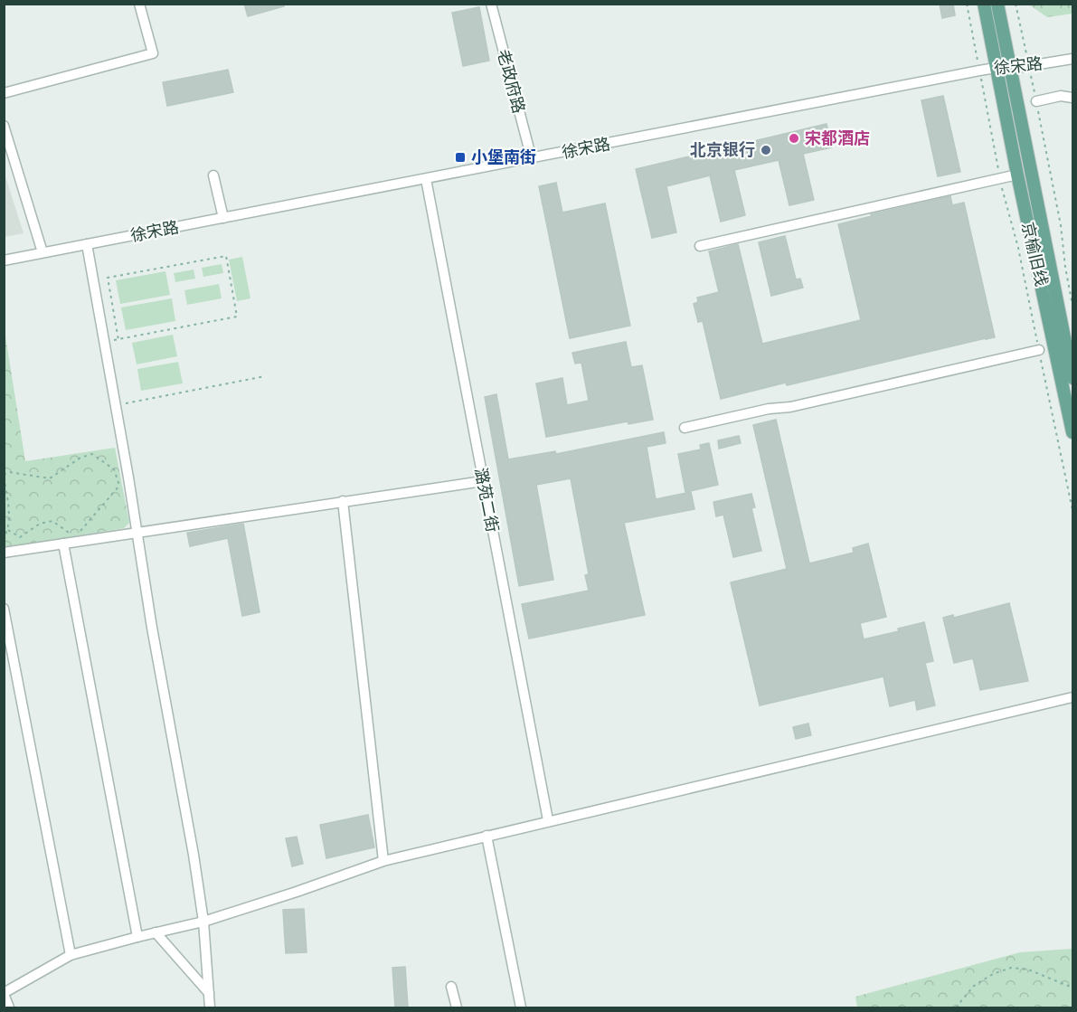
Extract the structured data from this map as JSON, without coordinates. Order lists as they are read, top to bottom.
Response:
{
  "streets": {
    "main road": ["京榆旧线"],
    "street": ["徐宋路", "老政府路", "潞苑二街"]
  },
  "crossings": [
    ["徐宋路", "老政府路"],
    ["徐宋路", "京榆旧线"],
    ["徐宋路", "潞苑二街"]
  ],
  "places": {
    "other": ["宋都酒店", "北京银行"],
    "transit": ["小堡南街"]
  }
}
